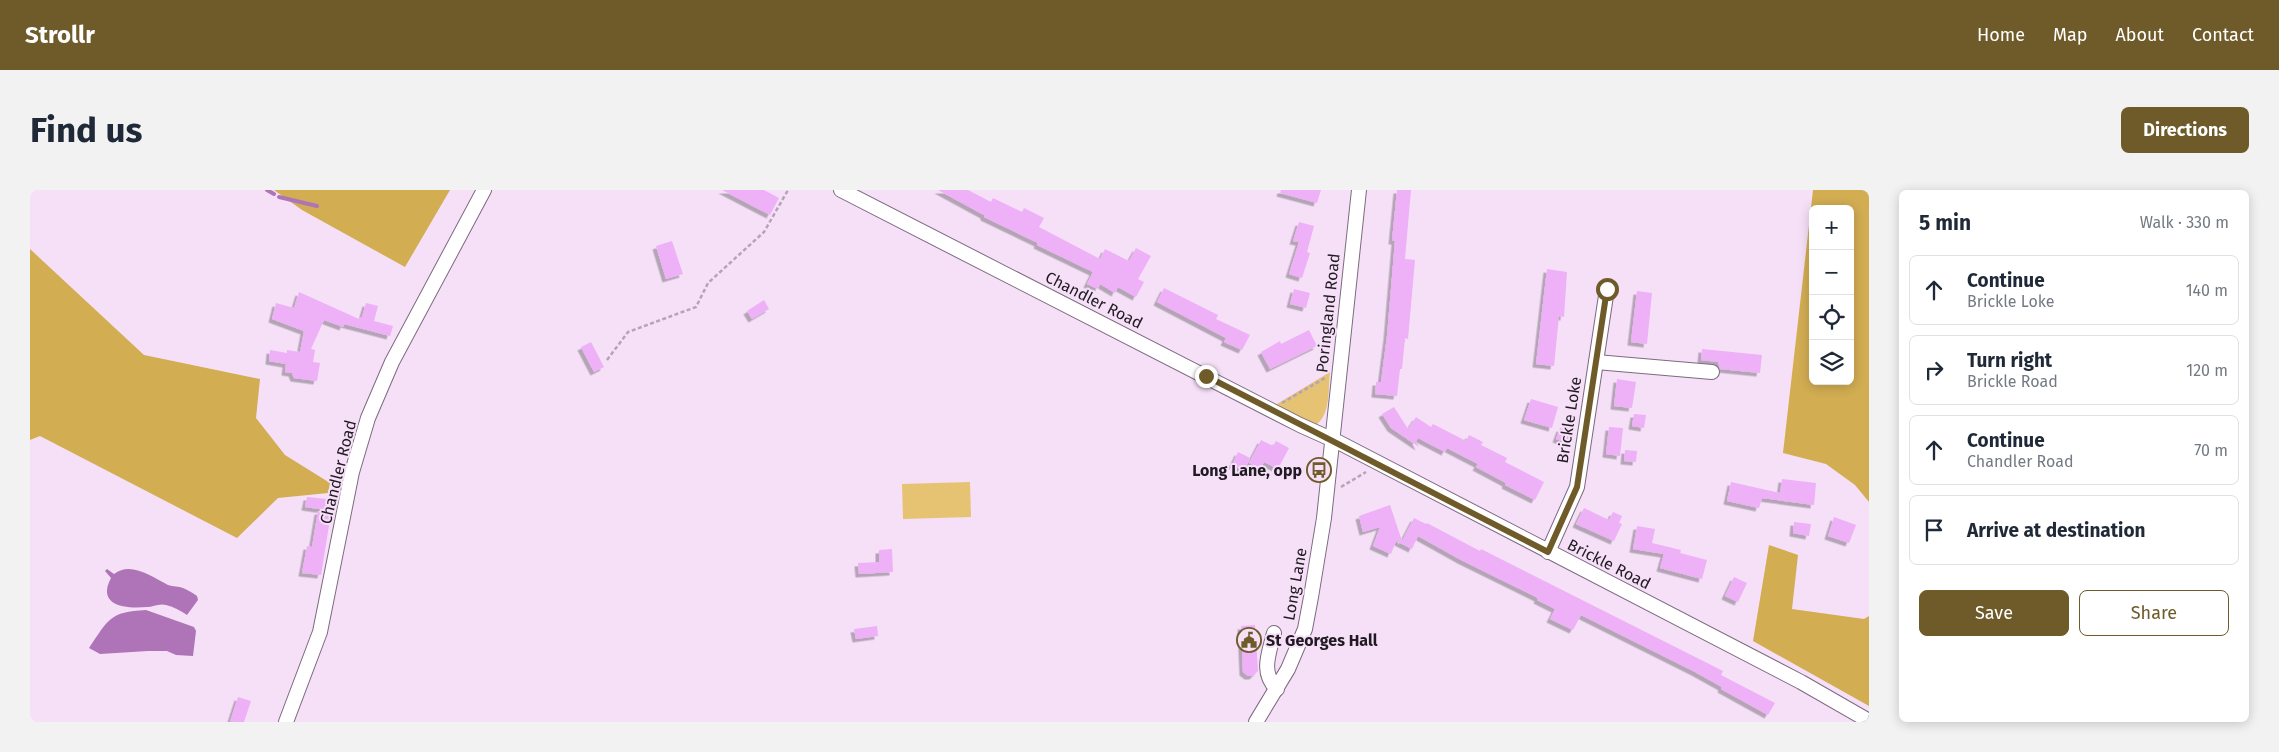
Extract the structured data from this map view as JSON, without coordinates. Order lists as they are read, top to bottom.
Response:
{
  "streets": {
    "street": [
      "Chandler Road",
      "Poringland Road",
      "Brickle Loke",
      "Brickle Road",
      "Long Lane"
    ]
  },
  "crossings": [
    ["Chandler Road", "Poringland Road"],
    ["Chandler Road", "Brickle Road"],
    ["Chandler Road", "Long Lane"],
    ["Poringland Road", "Brickle Road"],
    ["Poringland Road", "Long Lane"],
    ["Brickle Loke", "Brickle Road"],
    ["Brickle Road", "Long Lane"]
  ],
  "places": {
    "bus stop": ["Long Lane, opp"],
    "public building": ["St Georges Hall"]
  },
  "page": {
    "header": "Strollr",
    "nav": [
      "Home",
      "Map",
      "About",
      "Contact"
    ],
    "buttons": [
      "Directions",
      ["Save", "Share"]
    ],
    "title": "Find us",
    "heading": ["5 min", "Walk · 330 m"],
    "map_buttons": ["+", "−"],
    "list": [
      ["Continue", "Brickle Loke", "140 m"],
      ["Turn right", "Brickle Road", "120 m"],
      ["Continue", "Chandler Road", "70 m"],
      "Arrive at destination"
    ]
  }
}
